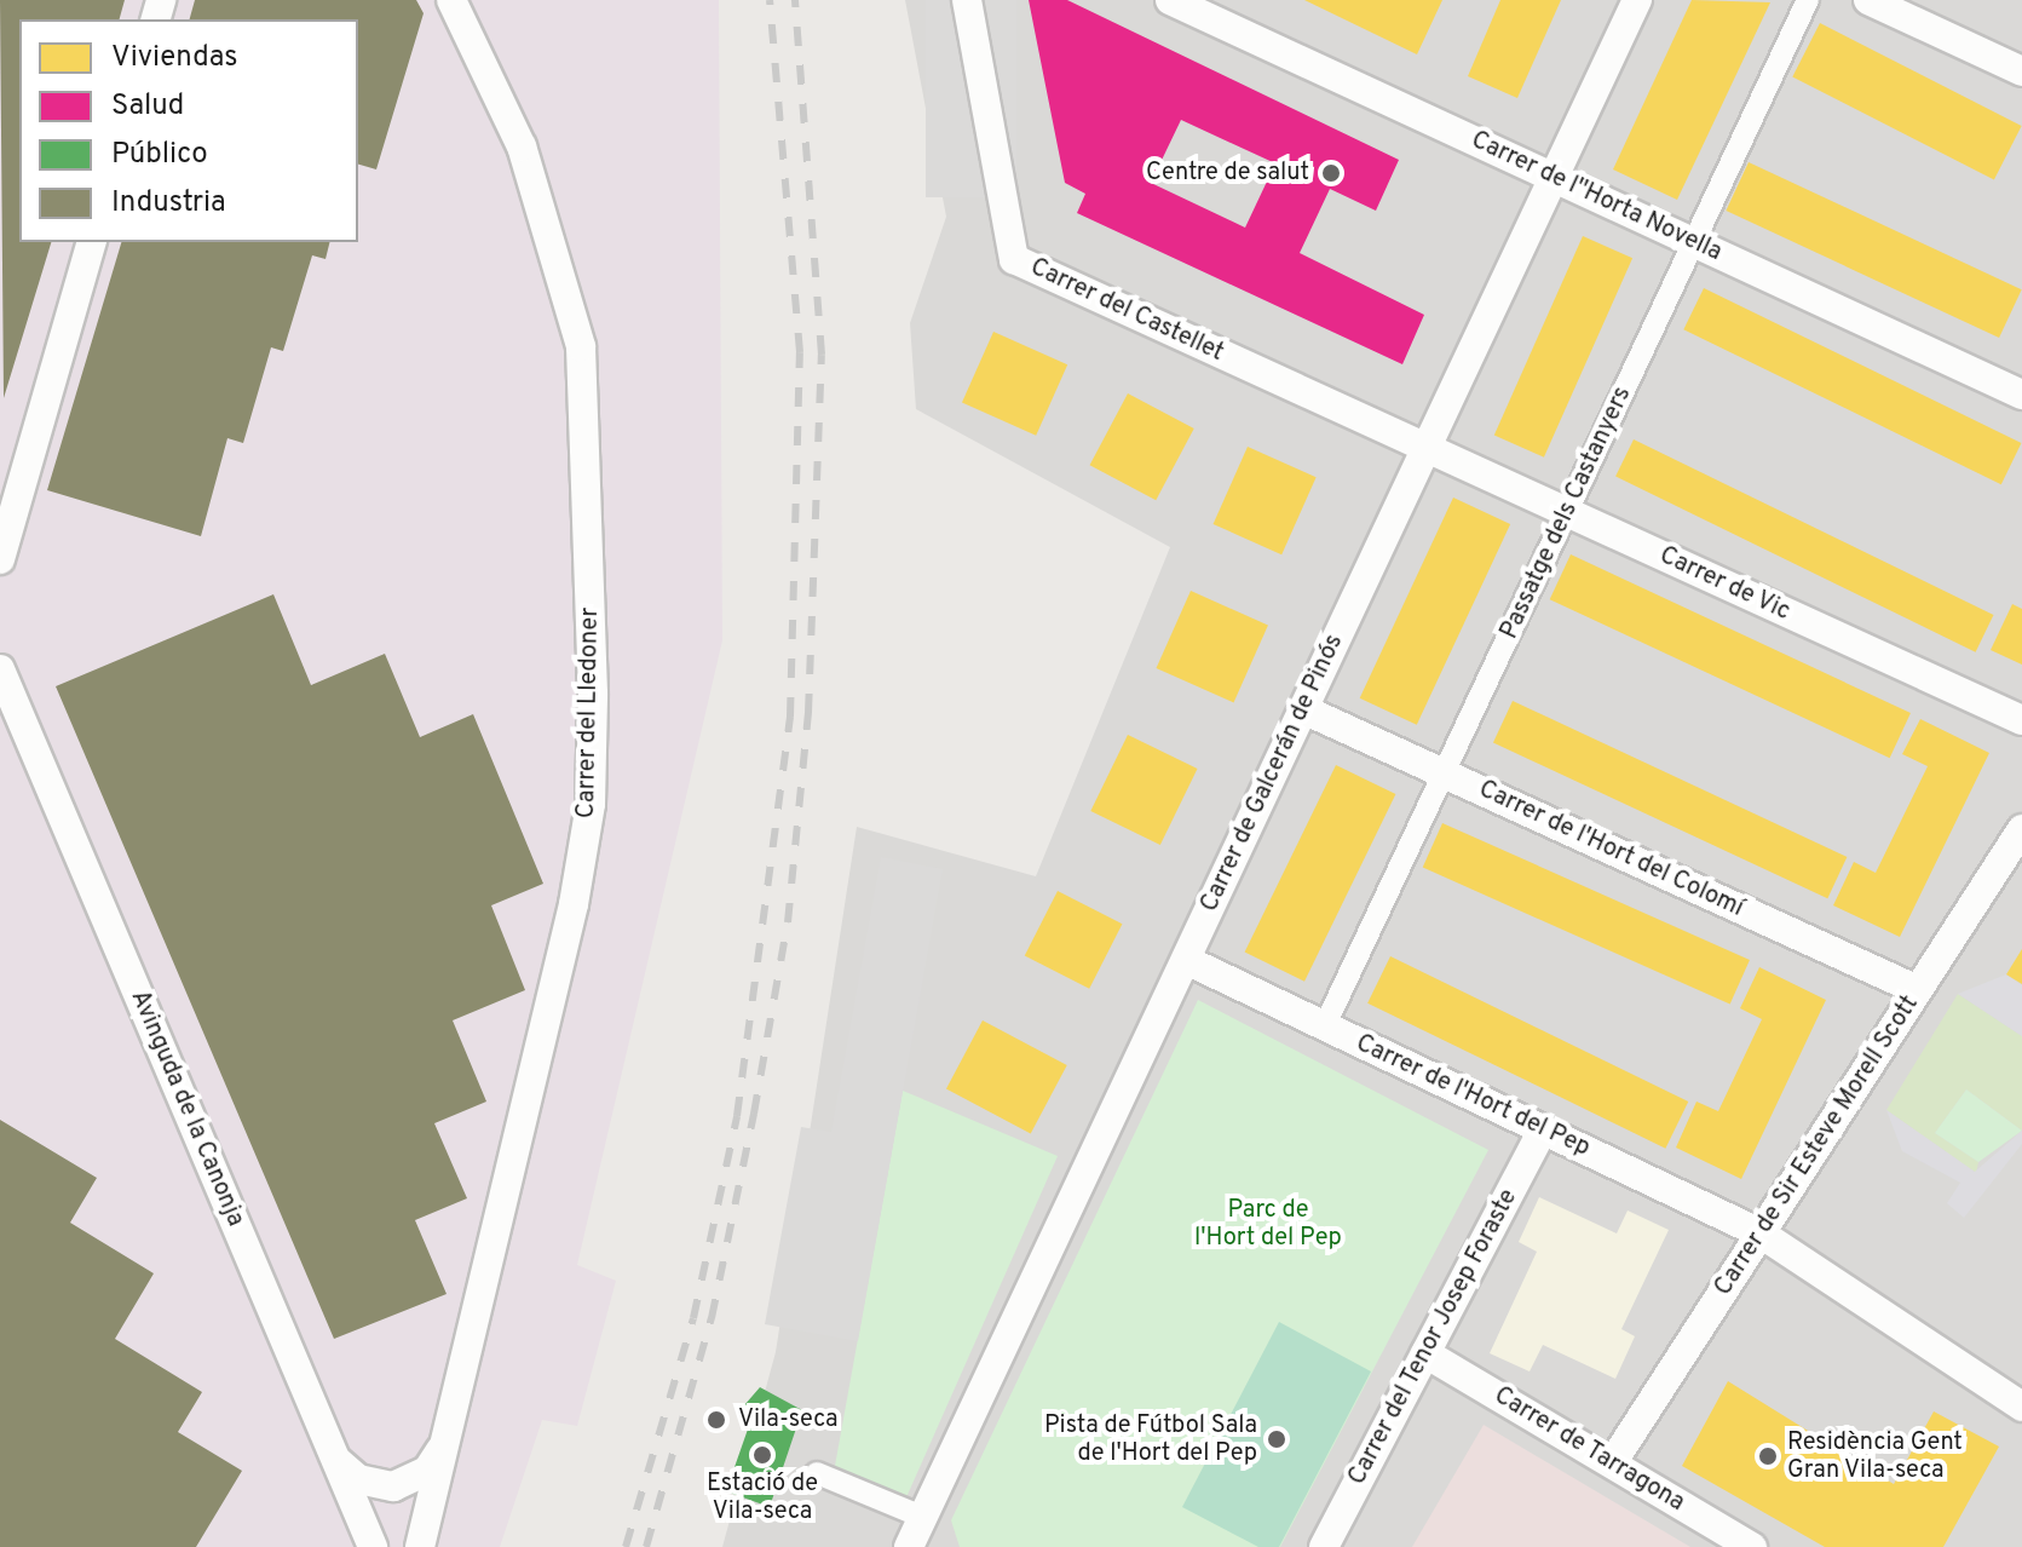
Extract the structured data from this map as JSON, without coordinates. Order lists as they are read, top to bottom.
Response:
{
  "streets": {
    "street": [
      "Carrer de l''Horta Novella",
      "Carrer del Castellet",
      "Passatge dels Castanyers",
      "Carrer de Vic",
      "Carrer del Lledoner",
      "Carrer de Galcerán de Pinós",
      "Carrer de l'Hort del Colomí",
      "Carrer de l'Hort del Pep",
      "Avinguda de la Canonja",
      "Carrer de Sir Esteve Morell Scott",
      "Carrer del Tenor Josep Foraste",
      "Carrer de Tarragona"
    ]
  },
  "crossings": [
    ["Carrer de l''Horta Novella", "Passatge dels Castanyers"],
    ["Carrer de l''Horta Novella", "Carrer de Galcerán de Pinós"],
    ["Carrer del Castellet", "Carrer de Vic"],
    ["Carrer del Castellet", "Carrer de Galcerán de Pinós"],
    ["Passatge dels Castanyers", "Carrer de Vic"],
    ["Passatge dels Castanyers", "Carrer de l'Hort del Colomí"],
    ["Passatge dels Castanyers", "Carrer de l'Hort del Pep"],
    ["Carrer de Vic", "Carrer de Galcerán de Pinós"],
    ["Carrer del Lledoner", "Avinguda de la Canonja"],
    ["Carrer de Galcerán de Pinós", "Carrer de l'Hort del Colomí"],
    ["Carrer de Galcerán de Pinós", "Carrer de l'Hort del Pep"],
    ["Carrer de l'Hort del Colomí", "Carrer de Sir Esteve Morell Scott"],
    ["Carrer de l'Hort del Pep", "Carrer de Sir Esteve Morell Scott"],
    ["Carrer de l'Hort del Pep", "Carrer del Tenor Josep Foraste"],
    ["Carrer de Sir Esteve Morell Scott", "Carrer de Tarragona"],
    ["Carrer del Tenor Josep Foraste", "Carrer de Tarragona"]
  ],
  "parks": ["Parc de l'Hort del Pep"],
  "places": [
    "Centre de salut",
    "Vila-seca",
    "Pista de Fútbol Sala de l'Hort del Pep",
    "Estació de Vila-seca",
    "Residència Gent Gran Vila-seca"
  ],
  "legend": [
    "Viviendas",
    "Salud",
    "Público",
    "Industria"
  ]
}
